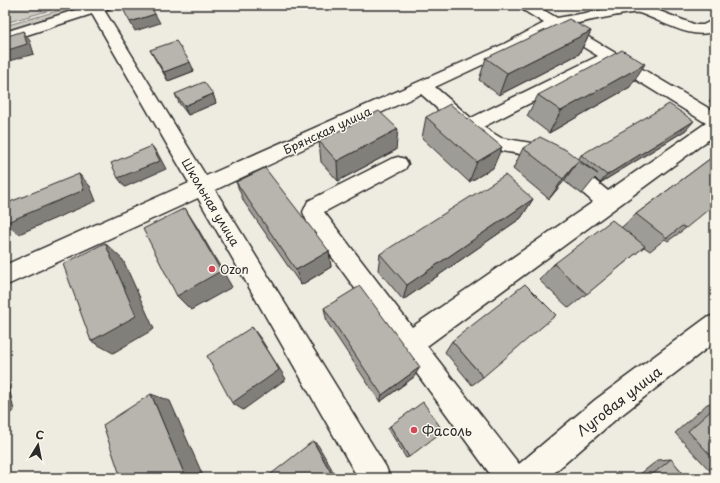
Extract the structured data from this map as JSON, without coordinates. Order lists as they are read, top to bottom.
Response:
{
  "streets": {
    "street": ["Брянская улица", "Школьная улица", "Луговая улица"]
  },
  "crossings": [
    ["Брянская улица", "Школьная улица"]
  ],
  "places": ["Ozon", "Фасоль"],
  "north": "top"
}
